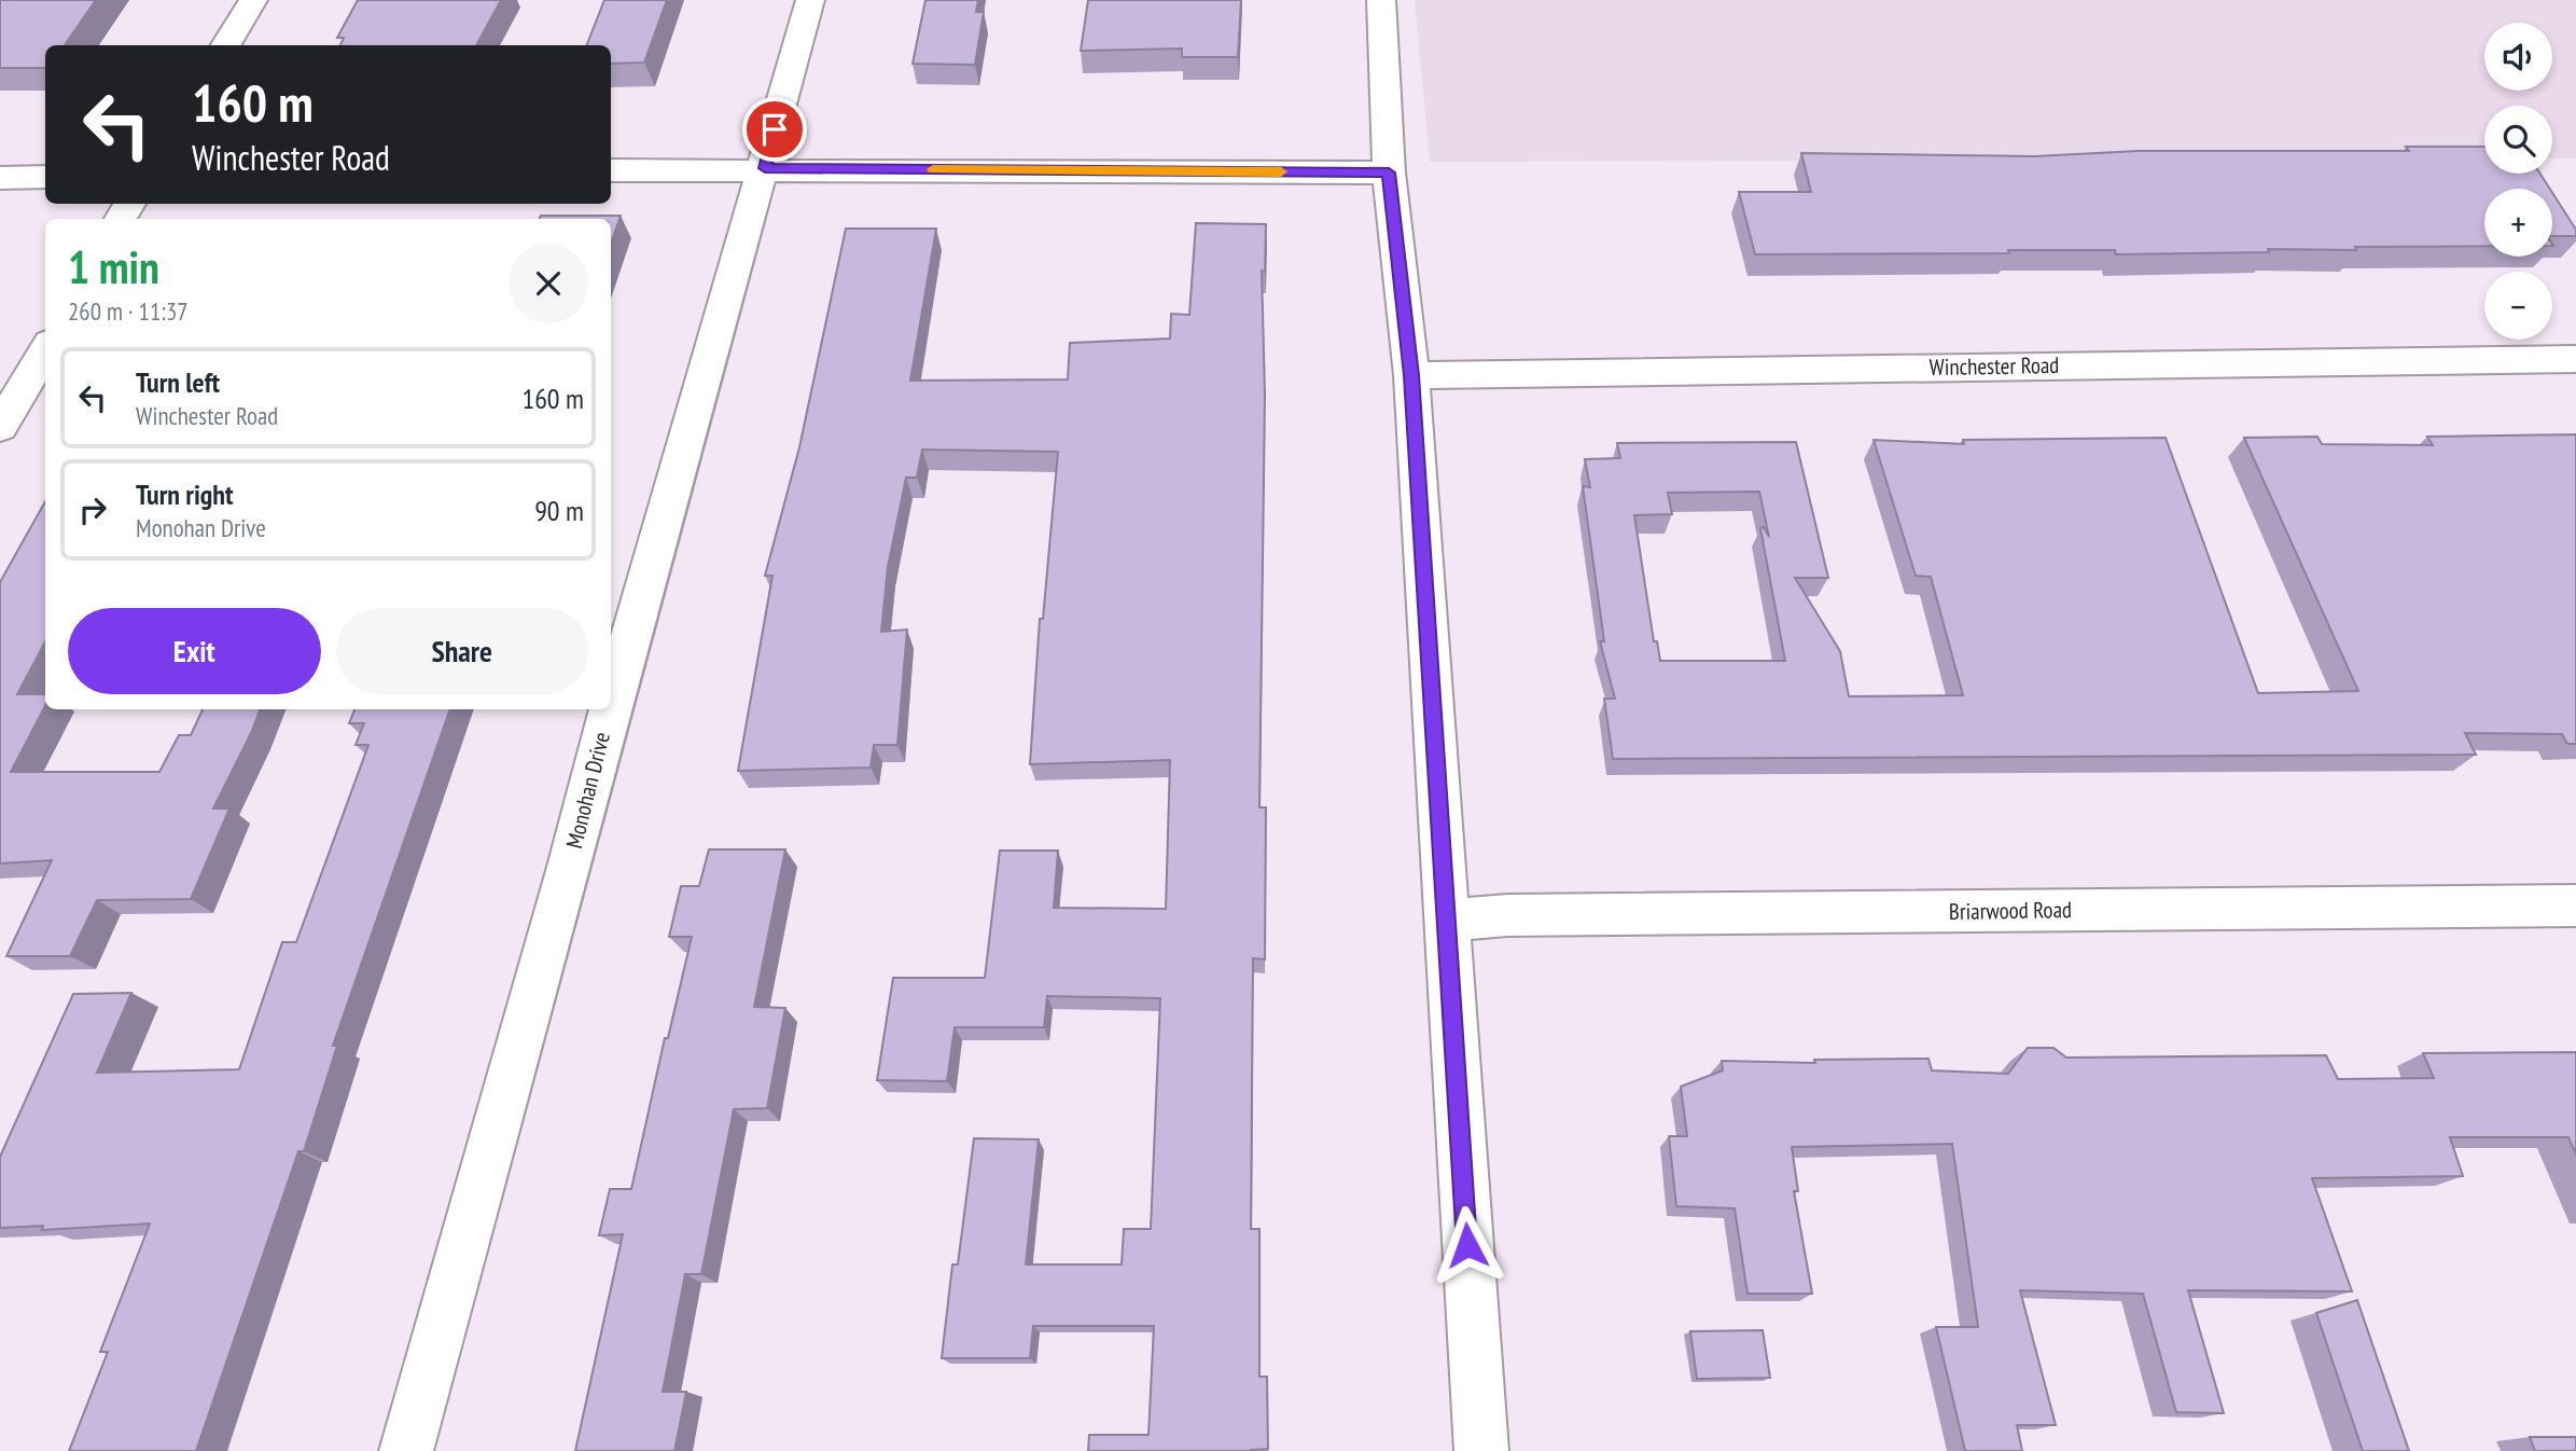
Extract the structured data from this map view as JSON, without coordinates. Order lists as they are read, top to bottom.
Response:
{
  "streets": {
    "street": ["Winchester Road", "Monohan Drive", "Briarwood Road"]
  },
  "page": {
    "map_buttons": ["+", "−"],
    "turn": ["160 m", "Winchester Road"],
    "heading": ["1 min", "260 m · 11:37"],
    "list": [
      {
        "name": "Turn left",
        "note": "Winchester Road",
        "value": "160 m"
      },
      {
        "name": "Turn right",
        "note": "Monohan Drive",
        "value": "90 m"
      }
    ],
    "buttons": ["Exit", "Share"]
  }
}
